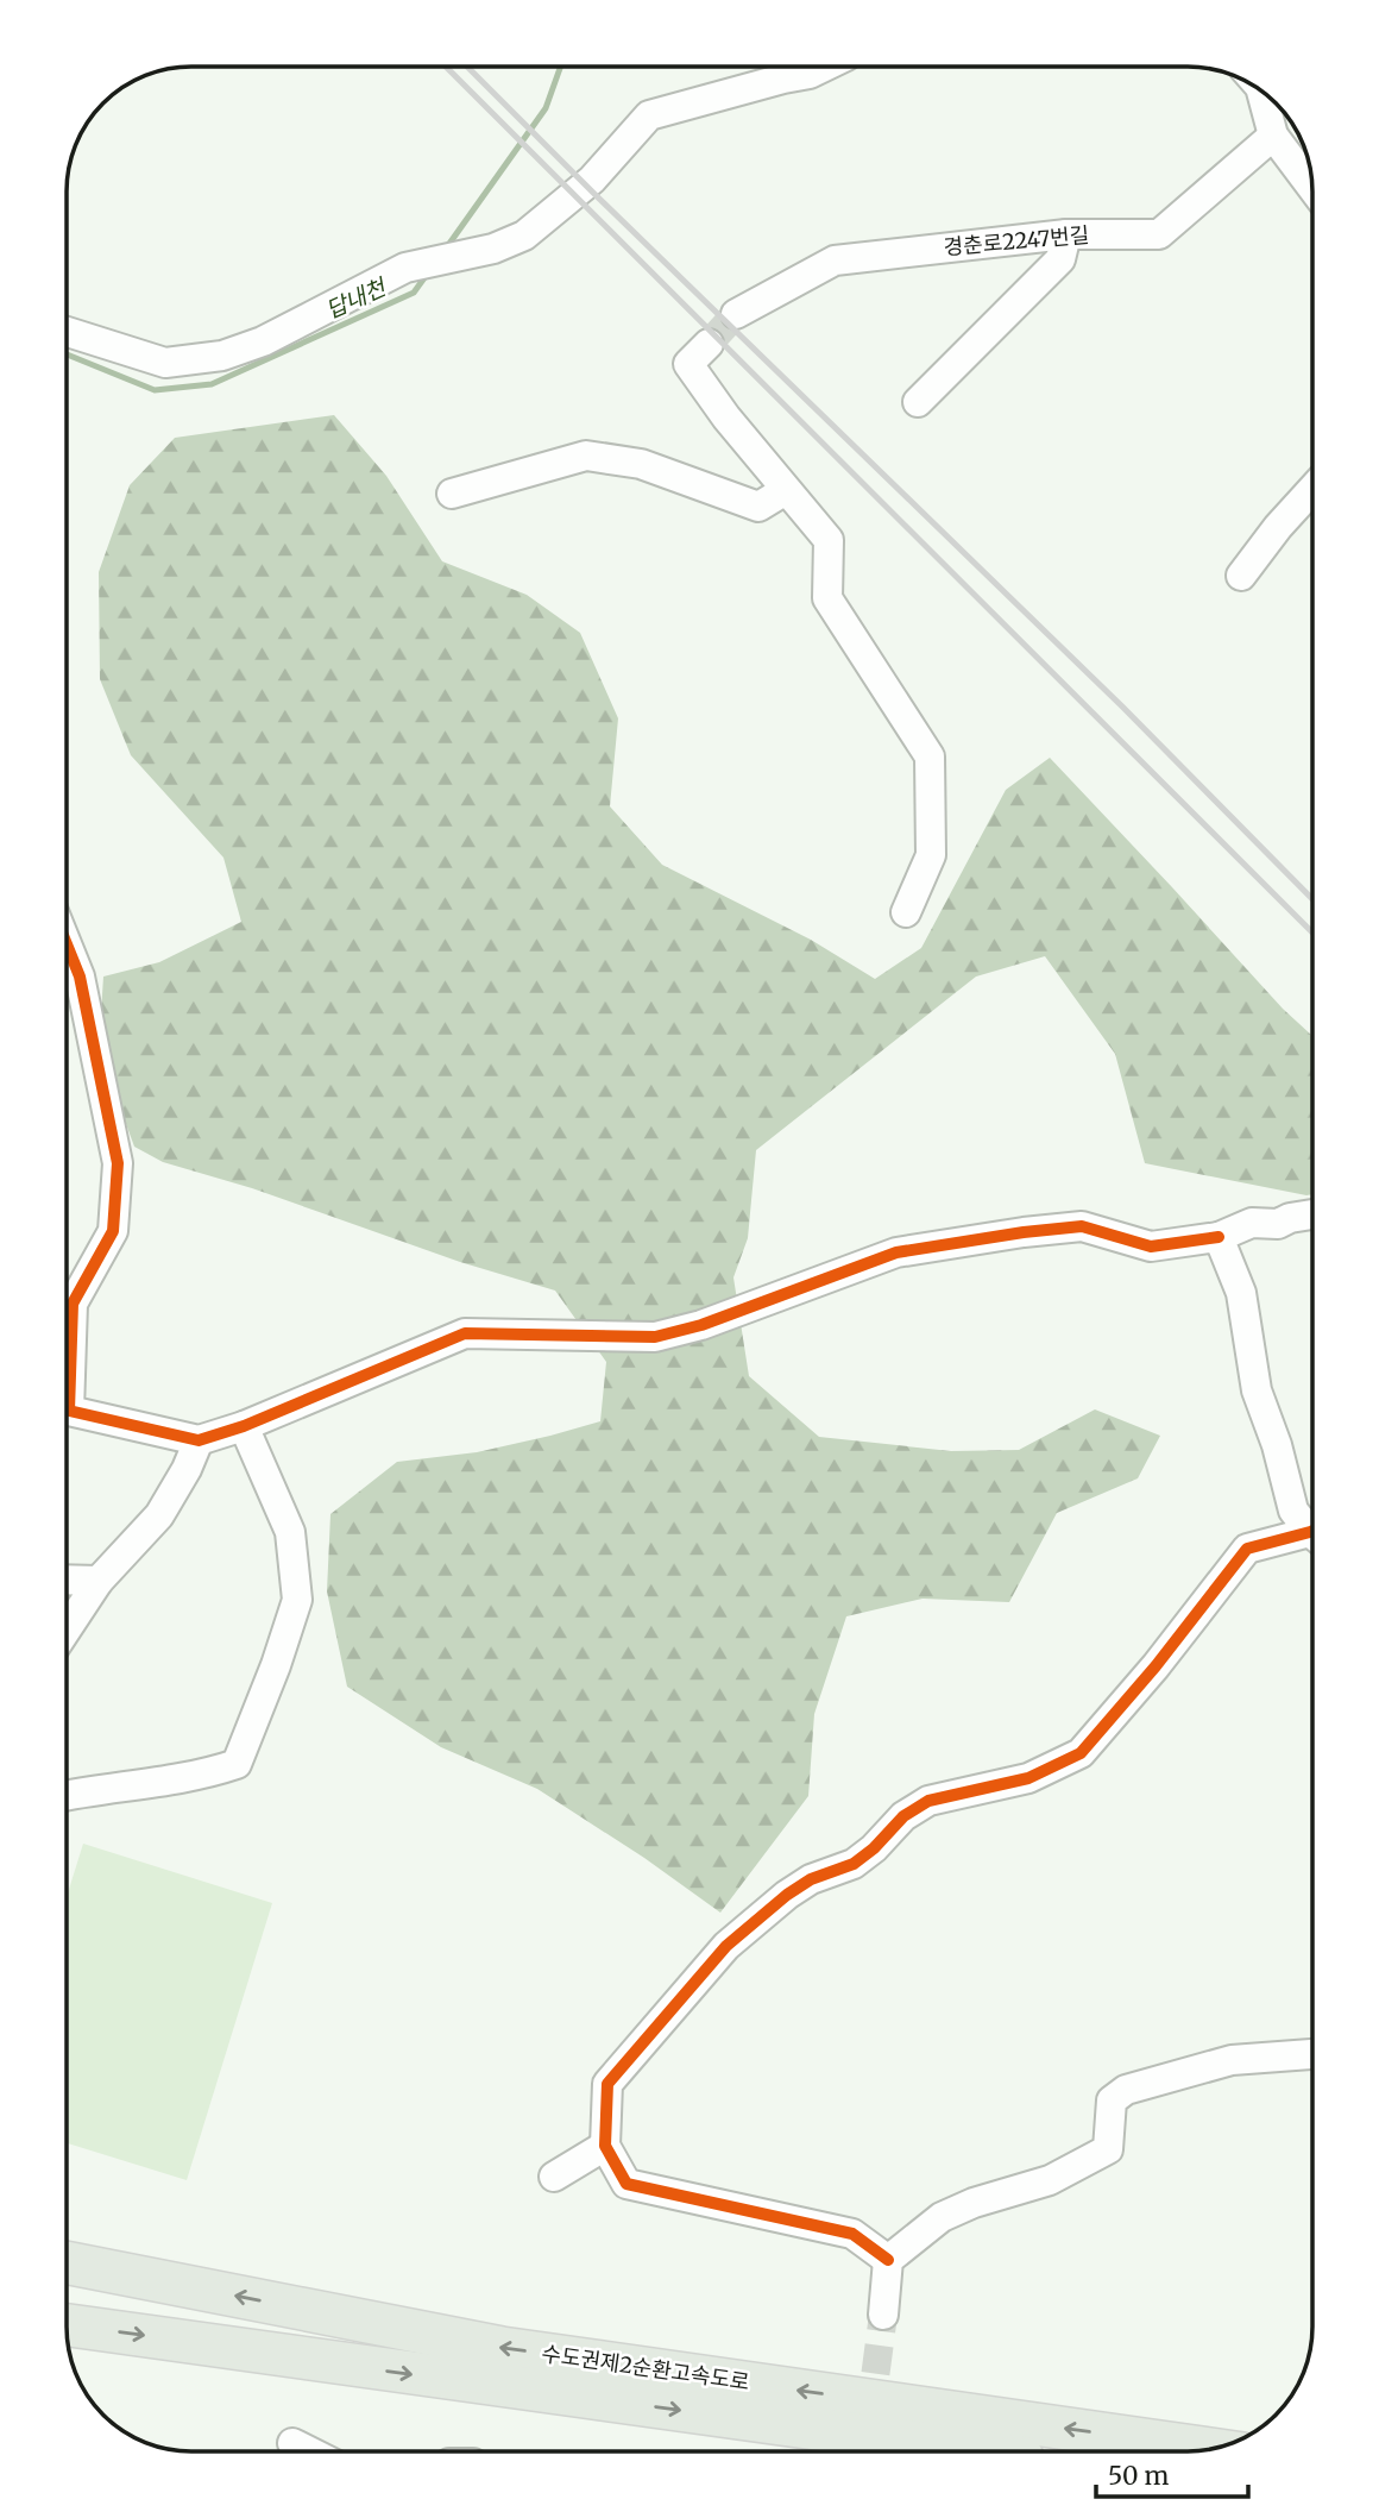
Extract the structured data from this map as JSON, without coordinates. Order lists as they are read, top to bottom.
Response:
{
  "streets": {
    "highway": ["수도권제2순환고속도로"],
    "street": ["경춘로2247번길"]
  },
  "water": ["답내천"],
  "scale_bar": "50 m"
}
